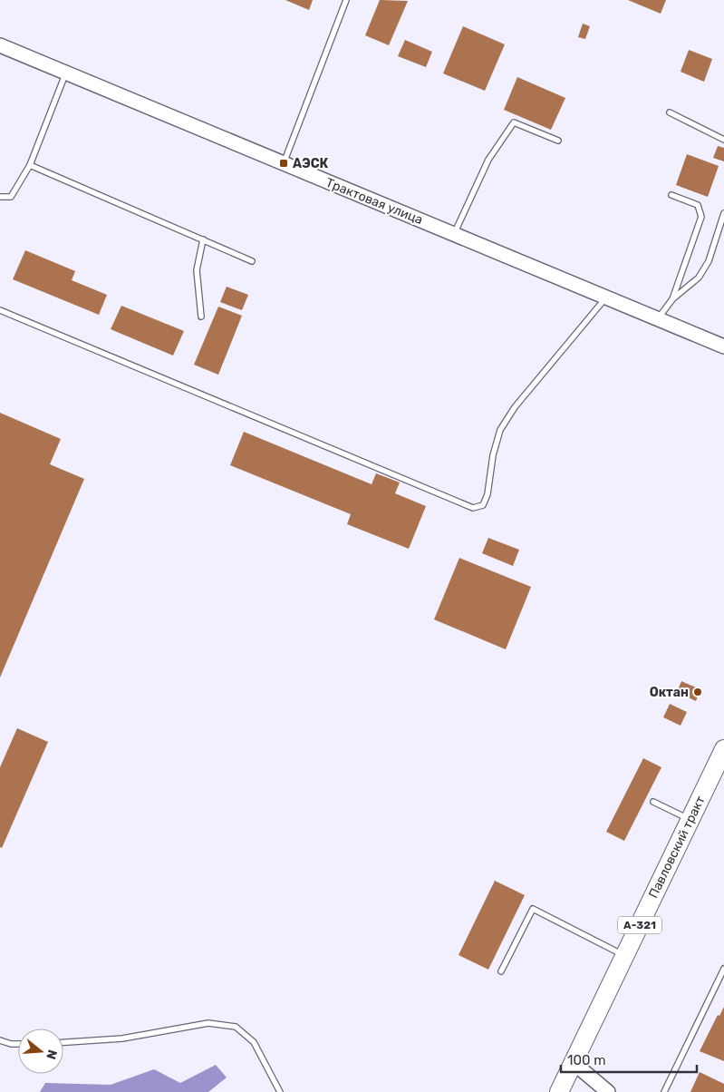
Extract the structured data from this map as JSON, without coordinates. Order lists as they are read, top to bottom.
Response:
{
  "streets": {
    "highway": ["Павловский тракт", "А-321"],
    "main road": ["Трактовая улица"]
  },
  "places": {
    "transit": ["АЭСК"],
    "other": ["Октан"]
  },
  "scale_bar": "100 m",
  "north": "right"
}
